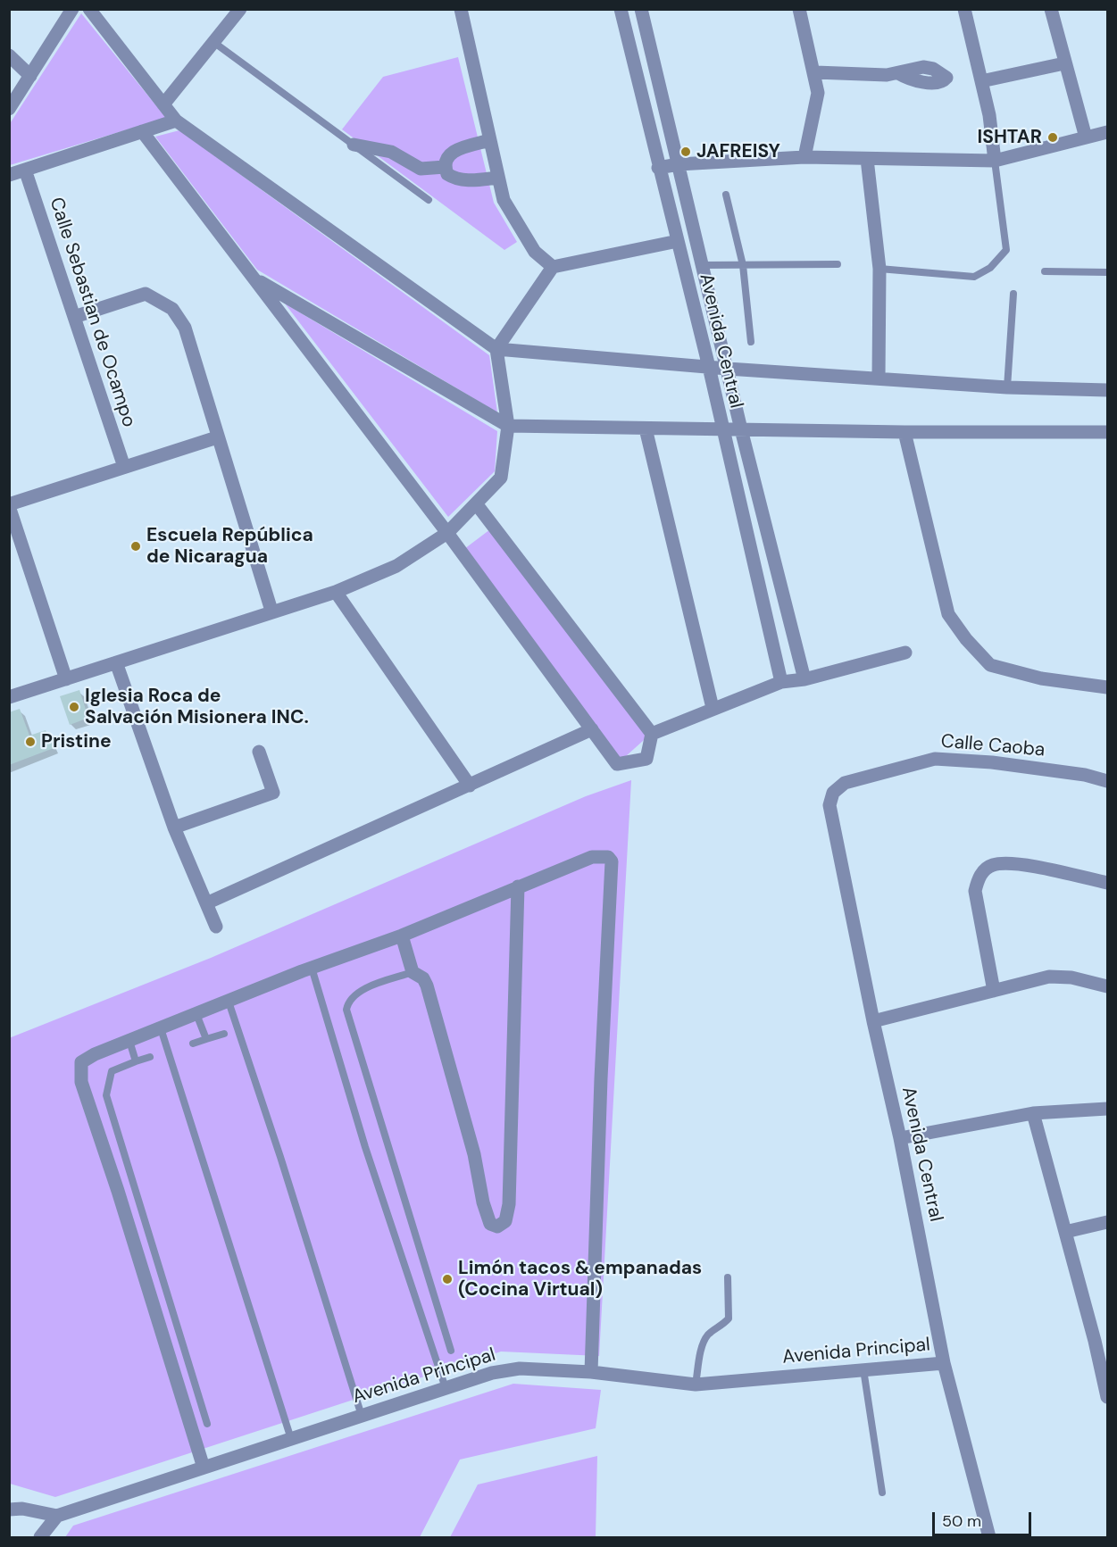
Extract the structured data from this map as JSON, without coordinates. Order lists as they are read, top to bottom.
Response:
{
  "streets": {
    "street": [
      "Calle Sebastian de Ocampo",
      "Avenida Central",
      "Calle Caoba",
      "Avenida Principal"
    ]
  },
  "crossings": [
    ["Avenida Central", "Calle Caoba"],
    ["Avenida Central", "Avenida Principal"]
  ],
  "places": [
    "ISHTAR",
    "JAFREISY",
    "Escuela República de Nicaragua",
    "Iglesia Roca de Salvación Misionera INC.",
    "Pristine",
    "Limón tacos & empanadas (Cocina Virtual)"
  ],
  "scale_bar": "50 m"
}
